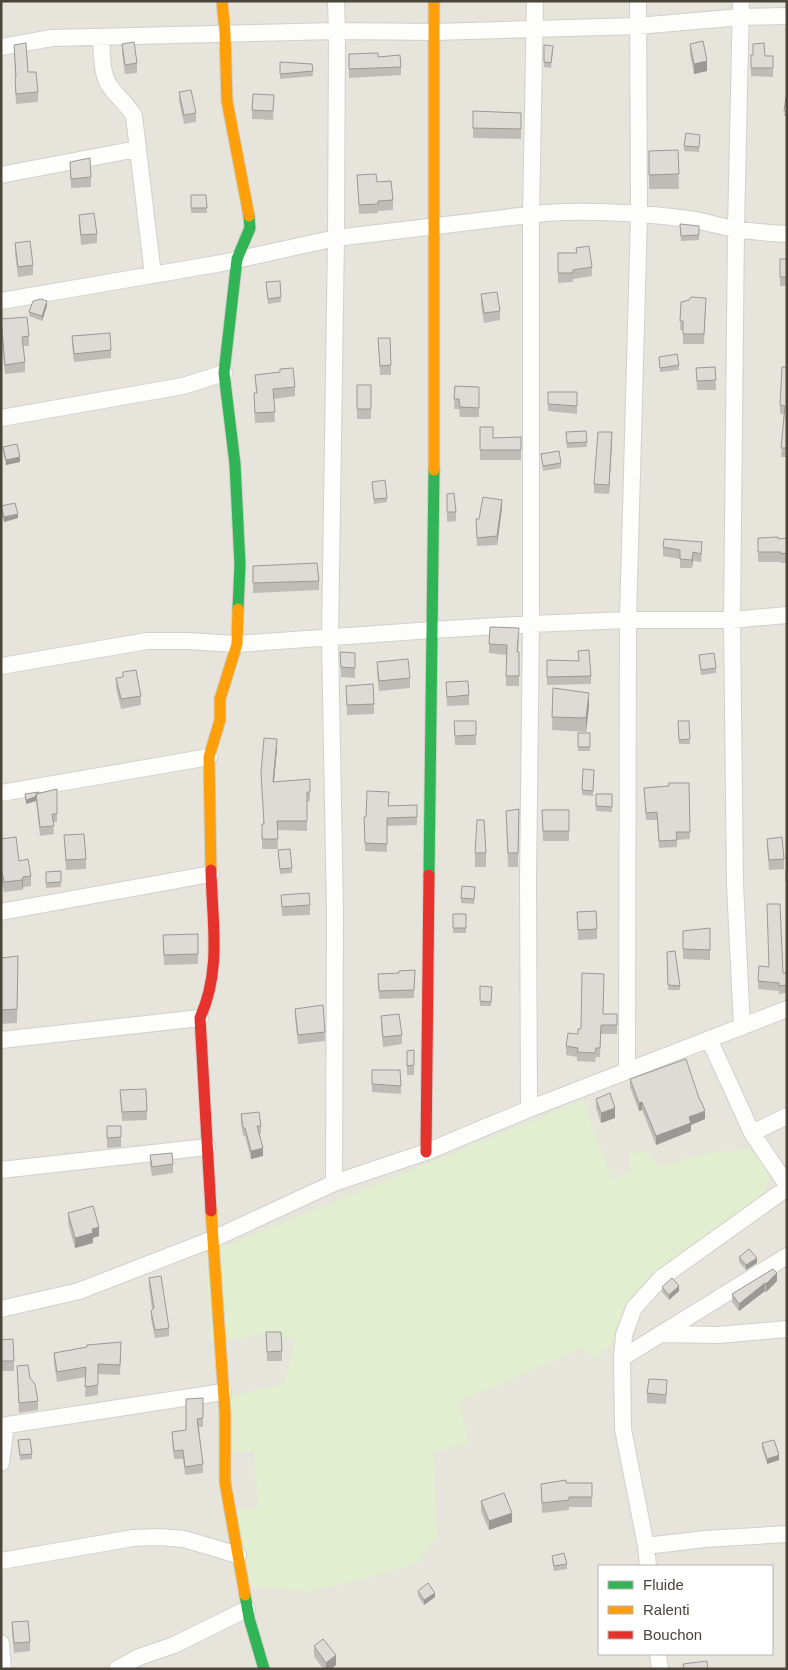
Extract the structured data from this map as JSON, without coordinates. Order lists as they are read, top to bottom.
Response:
{
  "legend": ["Fluide", "Ralenti", "Bouchon"]
}
